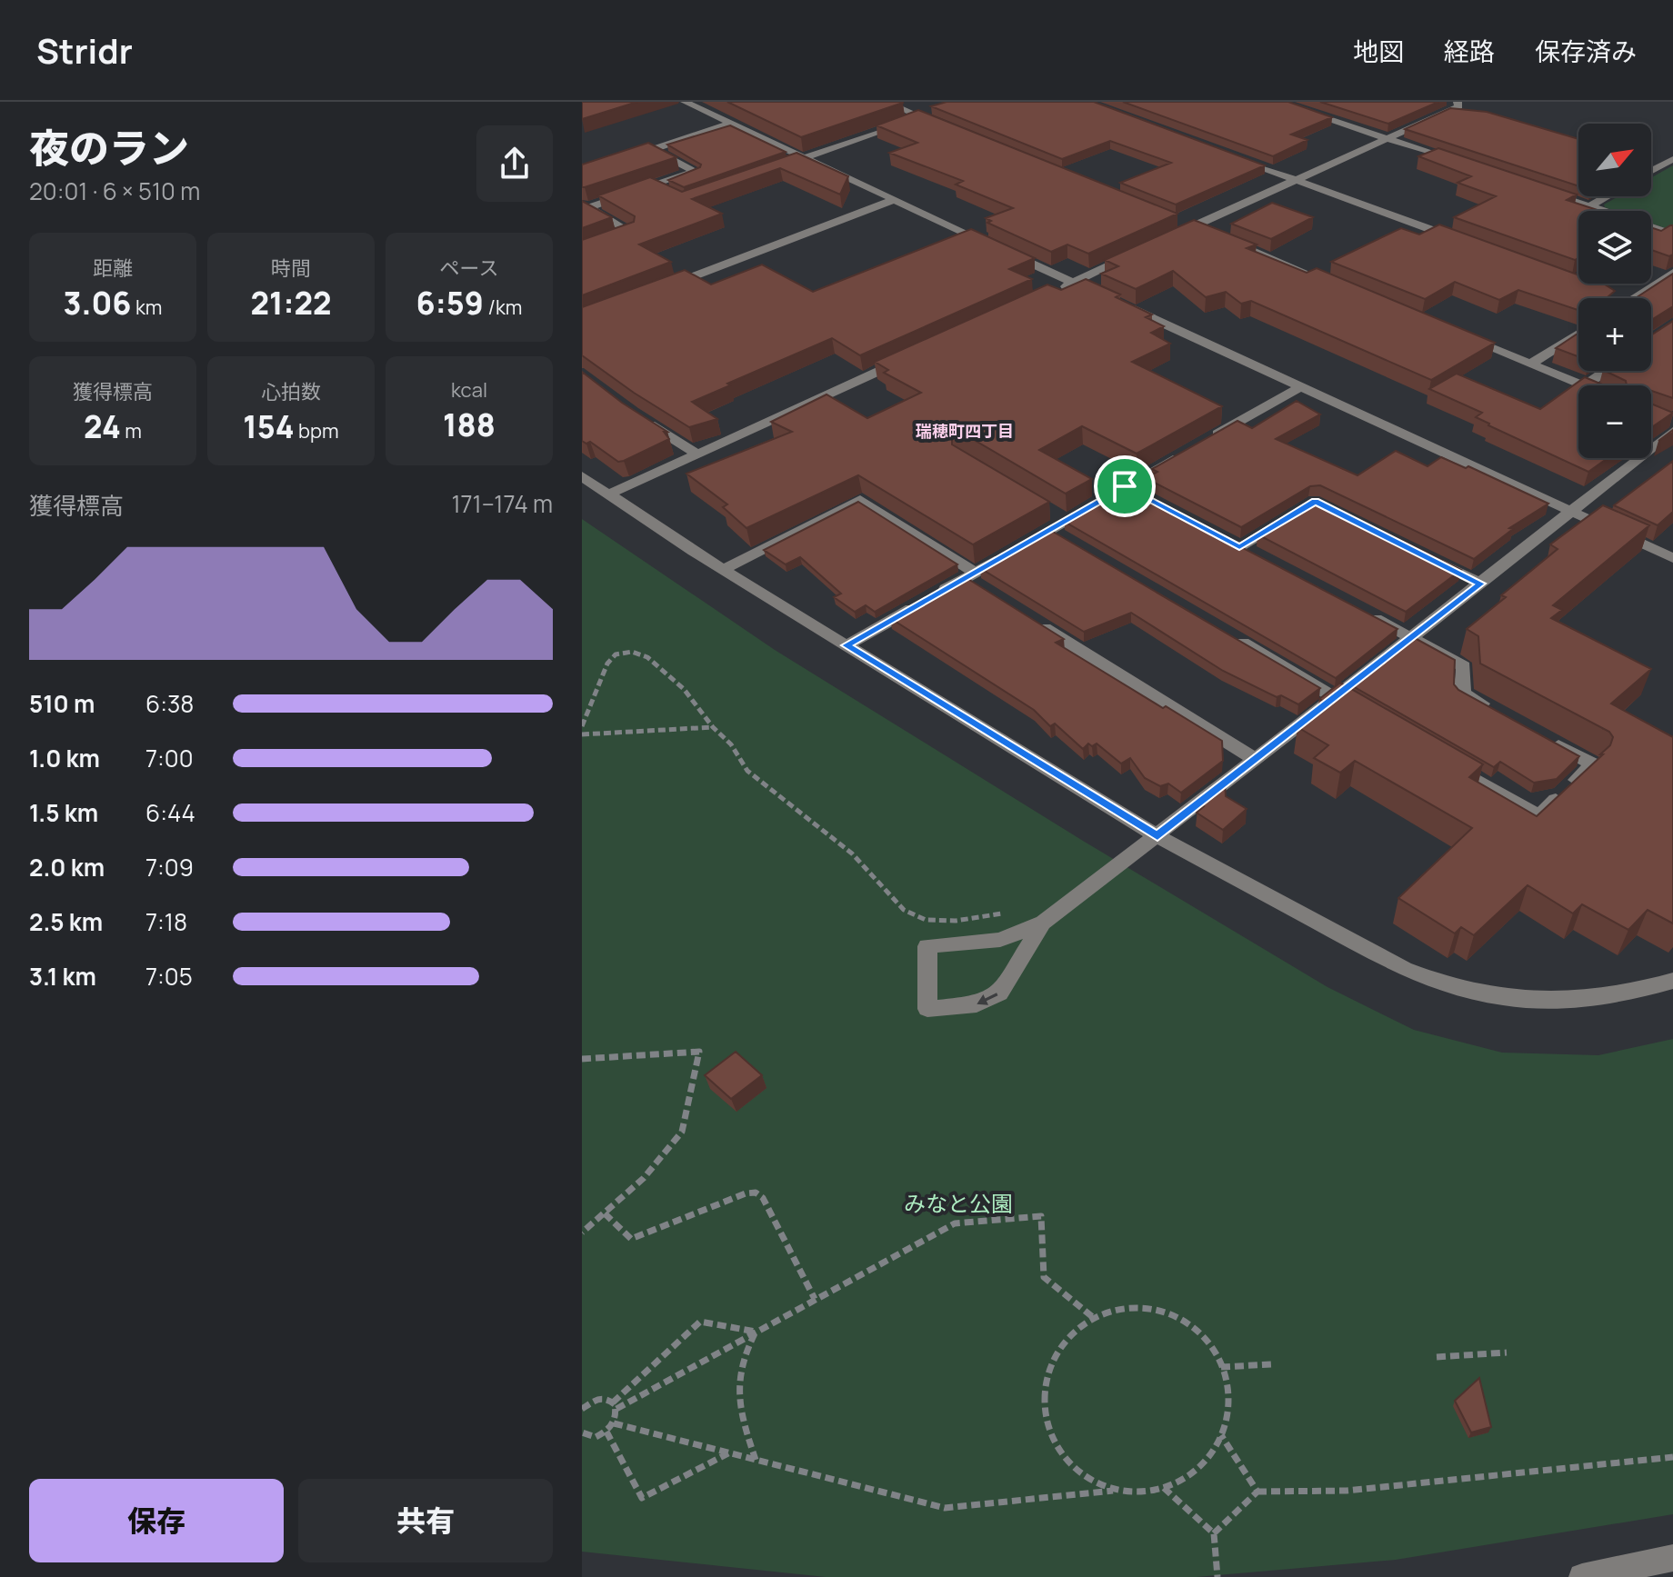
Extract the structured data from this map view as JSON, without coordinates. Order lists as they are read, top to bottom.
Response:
{
  "districts": ["瑞穂町四丁目"],
  "parks": ["みなと公園"],
  "north": "top right",
  "page": {
    "header": "Stridr",
    "nav": ["地図", "経路", "保存済み"],
    "heading": ["夜のラン", "20:01 · 6 × 510 m"],
    "map_buttons": ["+", "−"],
    "stats": [
      ["距離", "3.06 km"],
      ["時間", "21:22"],
      ["ペース", "6:59 /km"],
      ["獲得標高", "24 m"],
      ["心拍数", "154 bpm"],
      ["kcal", "188"]
    ],
    "chart": ["獲得標高", "171–174 m"],
    "list": [
      {
        "name": "510 m",
        "note": "6:38"
      },
      {
        "name": "1.0 km",
        "note": "7:00"
      },
      {
        "name": "1.5 km",
        "note": "6:44"
      },
      {
        "name": "2.0 km",
        "note": "7:09"
      },
      {
        "name": "2.5 km",
        "note": "7:18"
      },
      {
        "name": "3.1 km",
        "note": "7:05"
      }
    ],
    "buttons": ["保存", "共有"]
  }
}
